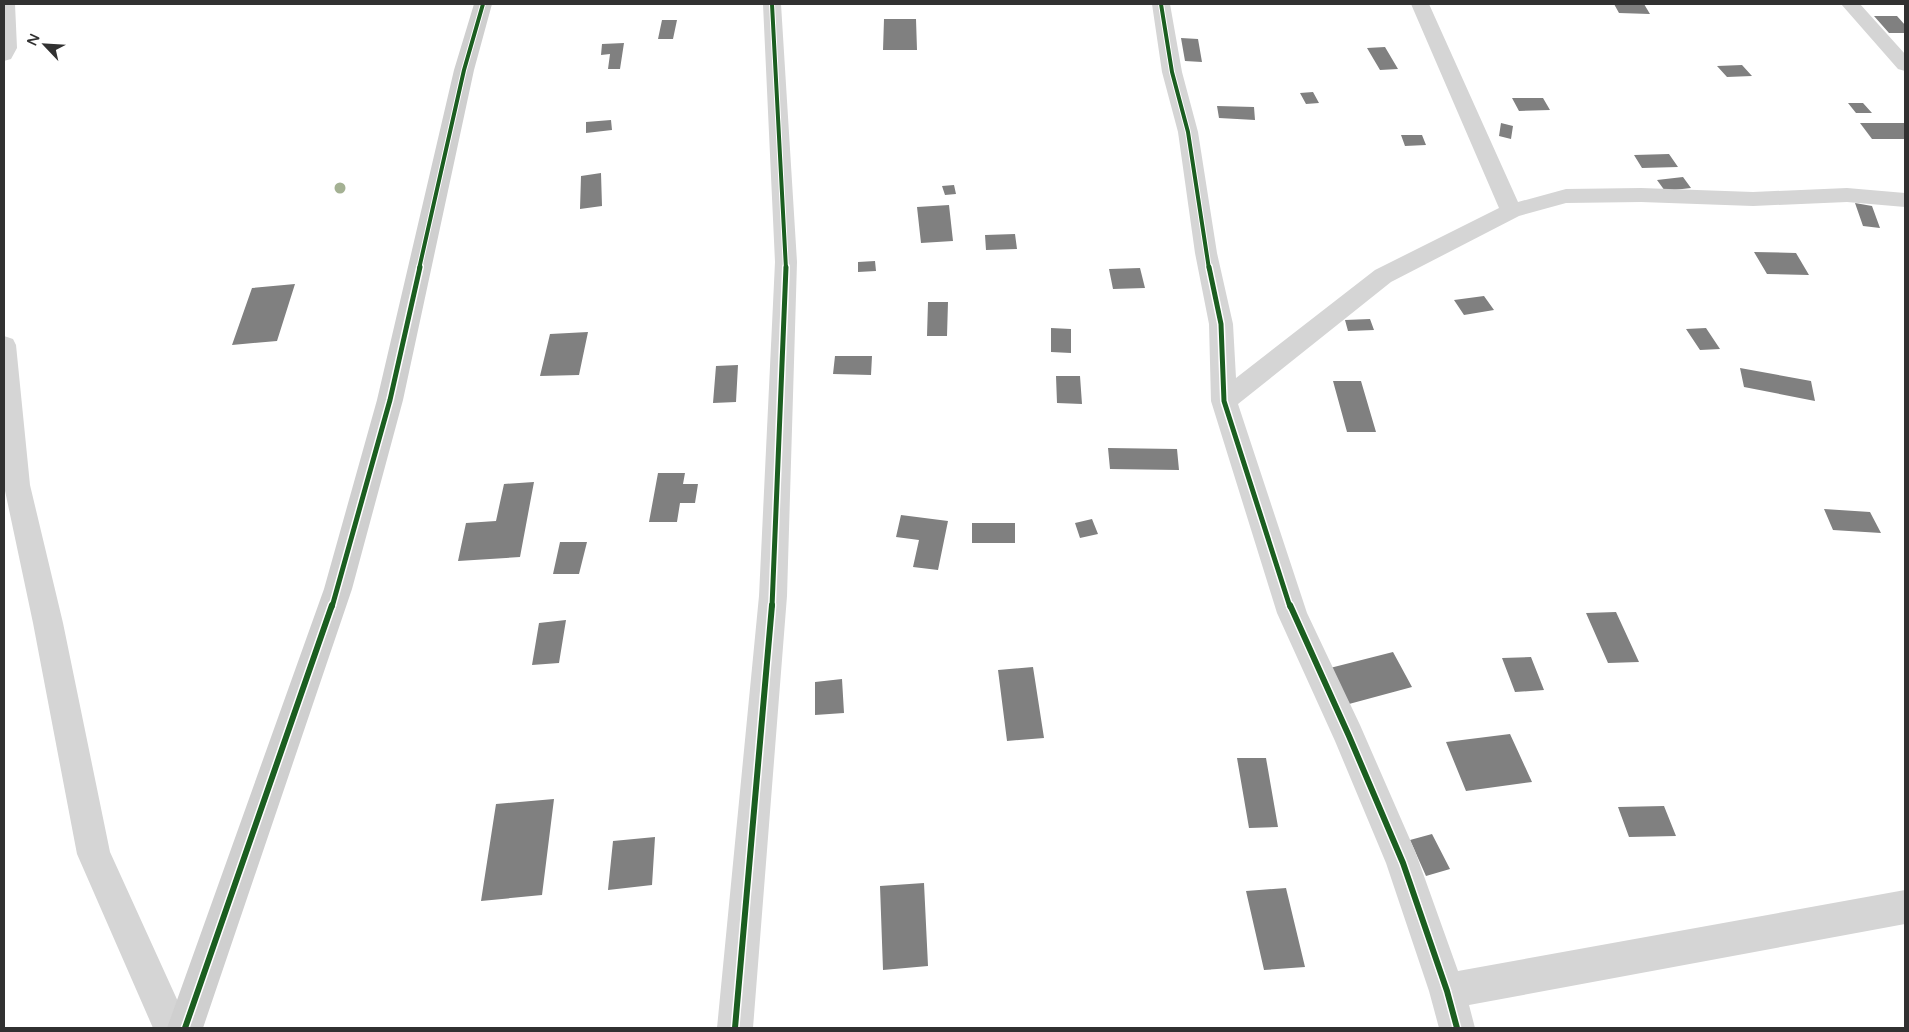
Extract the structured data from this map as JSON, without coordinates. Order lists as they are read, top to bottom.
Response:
{
  "north": "top left"
}
